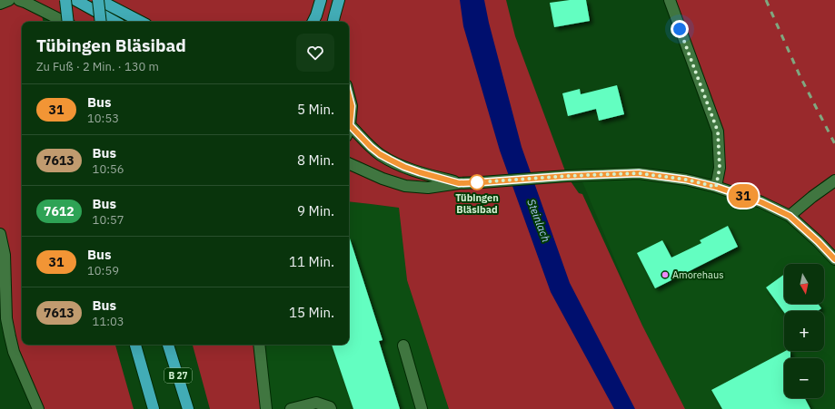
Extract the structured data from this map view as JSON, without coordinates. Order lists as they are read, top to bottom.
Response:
{
  "streets": {
    "highway": ["B 27"]
  },
  "water": ["Steinlach"],
  "places": ["Tübingen Bläsibad", "Amorehaus"],
  "lines": ["bus line 31"],
  "north": "bottom",
  "page": {
    "on_map": "31",
    "heading": ["Tübingen Bläsibad", "Zu Fuß · 2 Min. · 130 m"],
    "list": [
      {
        "mark": "31",
        "name": "Bus",
        "note": "10:53",
        "value": "5 Min."
      },
      {
        "mark": "7613",
        "name": "Bus",
        "note": "10:56",
        "value": "8 Min."
      },
      {
        "mark": "7612",
        "name": "Bus",
        "note": "10:57",
        "value": "9 Min."
      },
      {
        "mark": "31",
        "name": "Bus",
        "note": "10:59",
        "value": "11 Min."
      },
      {
        "mark": "7613",
        "name": "Bus",
        "note": "11:03",
        "value": "15 Min."
      }
    ],
    "map_buttons": ["+", "−"]
  }
}
